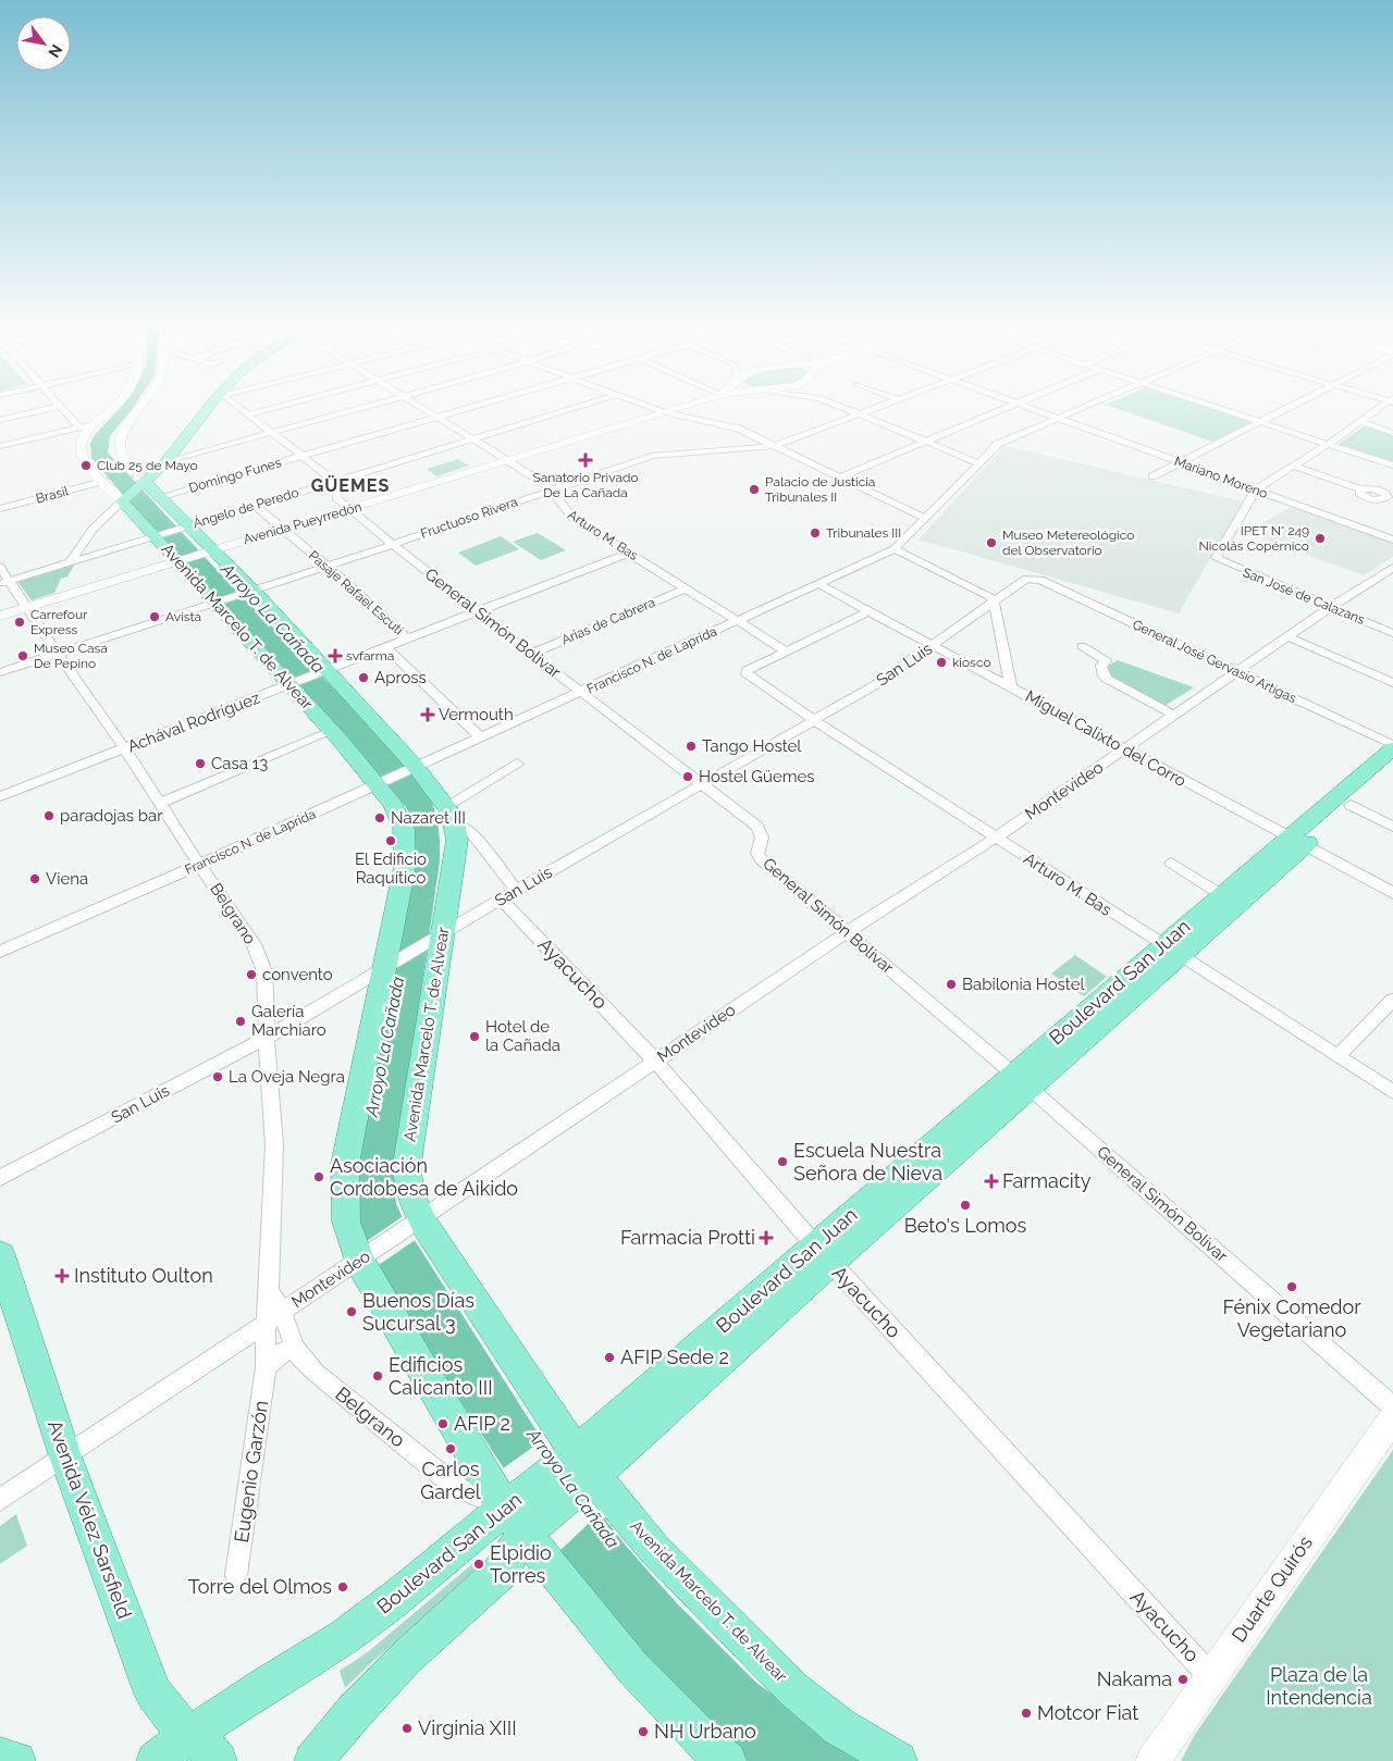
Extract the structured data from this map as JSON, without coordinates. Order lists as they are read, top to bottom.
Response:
{
  "streets": {
    "main road": [
      "Avenida Pueyrredón",
      "Avenida Marcelo T. de Alvear",
      "Boulevard San Juan",
      "Avenida Vélez Sarsfield",
      "Duarte Quirós"
    ],
    "street": [
      "Domingo Funes",
      "Mariano Moreno",
      "Brasil",
      "Ángelo de Peredo",
      "Fructuoso Rivera",
      "Arturo M. Bas",
      "Pasaje Rafael Escuti",
      "San José de Calazans",
      "Arias de Cabrera",
      "General Simón Bolivar",
      "Francisco N. de Laprida",
      "General José Gervasio Artigas",
      "San Luis",
      "Achával Rodríguez",
      "Miguel Calixto del Corro",
      "Montevideo",
      "Belgrano",
      "Ayacucho",
      "Eugenio Garzón"
    ]
  },
  "crossings": [
    ["Domingo Funes", "Arturo M. Bas"],
    ["Domingo Funes", "Avenida Marcelo T. de Alvear"],
    ["Mariano Moreno", "San José de Calazans"],
    ["Mariano Moreno", "Francisco N. de Laprida"],
    ["Brasil", "Avenida Marcelo T. de Alvear"],
    ["Ángelo de Peredo", "Arturo M. Bas"],
    ["Ángelo de Peredo", "Pasaje Rafael Escuti"],
    ["Ángelo de Peredo", "General Simón Bolivar"],
    ["Ángelo de Peredo", "Avenida Marcelo T. de Alvear"],
    ["Ángelo de Peredo", "Belgrano"],
    ["Fructuoso Rivera", "Arturo M. Bas"],
    ["Fructuoso Rivera", "Pasaje Rafael Escuti"],
    ["Fructuoso Rivera", "General Simón Bolivar"],
    ["Fructuoso Rivera", "Avenida Marcelo T. de Alvear"],
    ["Fructuoso Rivera", "Belgrano"],
    ["Avenida Pueyrredón", "Arturo M. Bas"],
    ["Avenida Pueyrredón", "Pasaje Rafael Escuti"],
    ["Avenida Pueyrredón", "General Simón Bolivar"],
    ["Avenida Pueyrredón", "Avenida Marcelo T. de Alvear"],
    ["Arturo M. Bas", "Arias de Cabrera"],
    ["Arturo M. Bas", "Francisco N. de Laprida"],
    ["Arturo M. Bas", "San Luis"],
    ["Arturo M. Bas", "Achával Rodríguez"],
    ["Arturo M. Bas", "Montevideo"],
    ["Arturo M. Bas", "Boulevard San Juan"],
    ["Pasaje Rafael Escuti", "Francisco N. de Laprida"],
    ["Pasaje Rafael Escuti", "Achával Rodríguez"],
    ["San José de Calazans", "Montevideo"],
    ["Arias de Cabrera", "General Simón Bolivar"],
    ["General Simón Bolivar", "Francisco N. de Laprida"],
    ["General Simón Bolivar", "San Luis"],
    ["General Simón Bolivar", "Achával Rodríguez"],
    ["General Simón Bolivar", "Montevideo"],
    ["General Simón Bolivar", "Boulevard San Juan"],
    ["General Simón Bolivar", "Duarte Quirós"],
    ["Avenida Marcelo T. de Alvear", "Francisco N. de Laprida"],
    ["Avenida Marcelo T. de Alvear", "San Luis"],
    ["Avenida Marcelo T. de Alvear", "Achával Rodríguez"],
    ["Avenida Marcelo T. de Alvear", "Montevideo"],
    ["Avenida Marcelo T. de Alvear", "Belgrano"],
    ["Avenida Marcelo T. de Alvear", "Boulevard San Juan"],
    ["Francisco N. de Laprida", "Miguel Calixto del Corro"],
    ["Francisco N. de Laprida", "Belgrano"],
    ["General José Gervasio Artigas", "San Luis"],
    ["General José Gervasio Artigas", "Montevideo"],
    ["General José Gervasio Artigas", "Boulevard San Juan"],
    ["San Luis", "Miguel Calixto del Corro"],
    ["San Luis", "Belgrano"],
    ["San Luis", "Ayacucho"],
    ["Achával Rodríguez", "Belgrano"],
    ["Miguel Calixto del Corro", "Montevideo"],
    ["Miguel Calixto del Corro", "Boulevard San Juan"],
    ["Montevideo", "Belgrano"],
    ["Montevideo", "Ayacucho"],
    ["Montevideo", "Eugenio Garzón"],
    ["Montevideo", "Avenida Vélez Sarsfield"],
    ["Belgrano", "Boulevard San Juan"],
    ["Belgrano", "Eugenio Garzón"],
    ["Ayacucho", "Boulevard San Juan"],
    ["Ayacucho", "Duarte Quirós"],
    ["Boulevard San Juan", "Avenida Vélez Sarsfield"]
  ],
  "districts": ["GÜEMES"],
  "water": ["Arroyo La Cañada"],
  "parks": ["Plaza de la Intendencia"],
  "places": {
    "health": [
      "Sanatorio Privado De La Cañada",
      "svfarma",
      "Vermouth",
      "Farmacity",
      "Farmacia Protti",
      "Instituto Oulton"
    ],
    "other": [
      "Club 25 de Mayo",
      "Palacio de Justicia Tribunales II",
      "Tribunales III",
      "IPET N° 249 Nicolás Copérnico",
      "Museo Metereológico del Observatorio",
      "Avista",
      "Carrefour Express",
      "Museo Casa De Pepino",
      "kiosco",
      "Apross",
      "Tango Hostel",
      "Casa 13",
      "Hostel Güemes",
      "paradojas bar",
      "Nazaret III",
      "El Edificio Raquítico",
      "Viena",
      "convento",
      "Babilonia Hostel",
      "Galería Marchiaro",
      "Hotel de la Cañada",
      "La Oveja Negra",
      "Escuela Nuestra Señora de Nieva",
      "Asociación Cordobesa de Aikido",
      "Beto's Lomos",
      "Fénix Comedor Vegetariano",
      "Buenos Días Sucursal 3",
      "AFIP Sede 2",
      "Edificios Calicanto III",
      "AFIP 2",
      "Carlos Gardel",
      "Elpidio Torres",
      "Torre del Olmos",
      "Nakama",
      "Motcor Fiat",
      "Virginia XIII",
      "NH Urbano"
    ]
  },
  "north": "bottom right"
}
